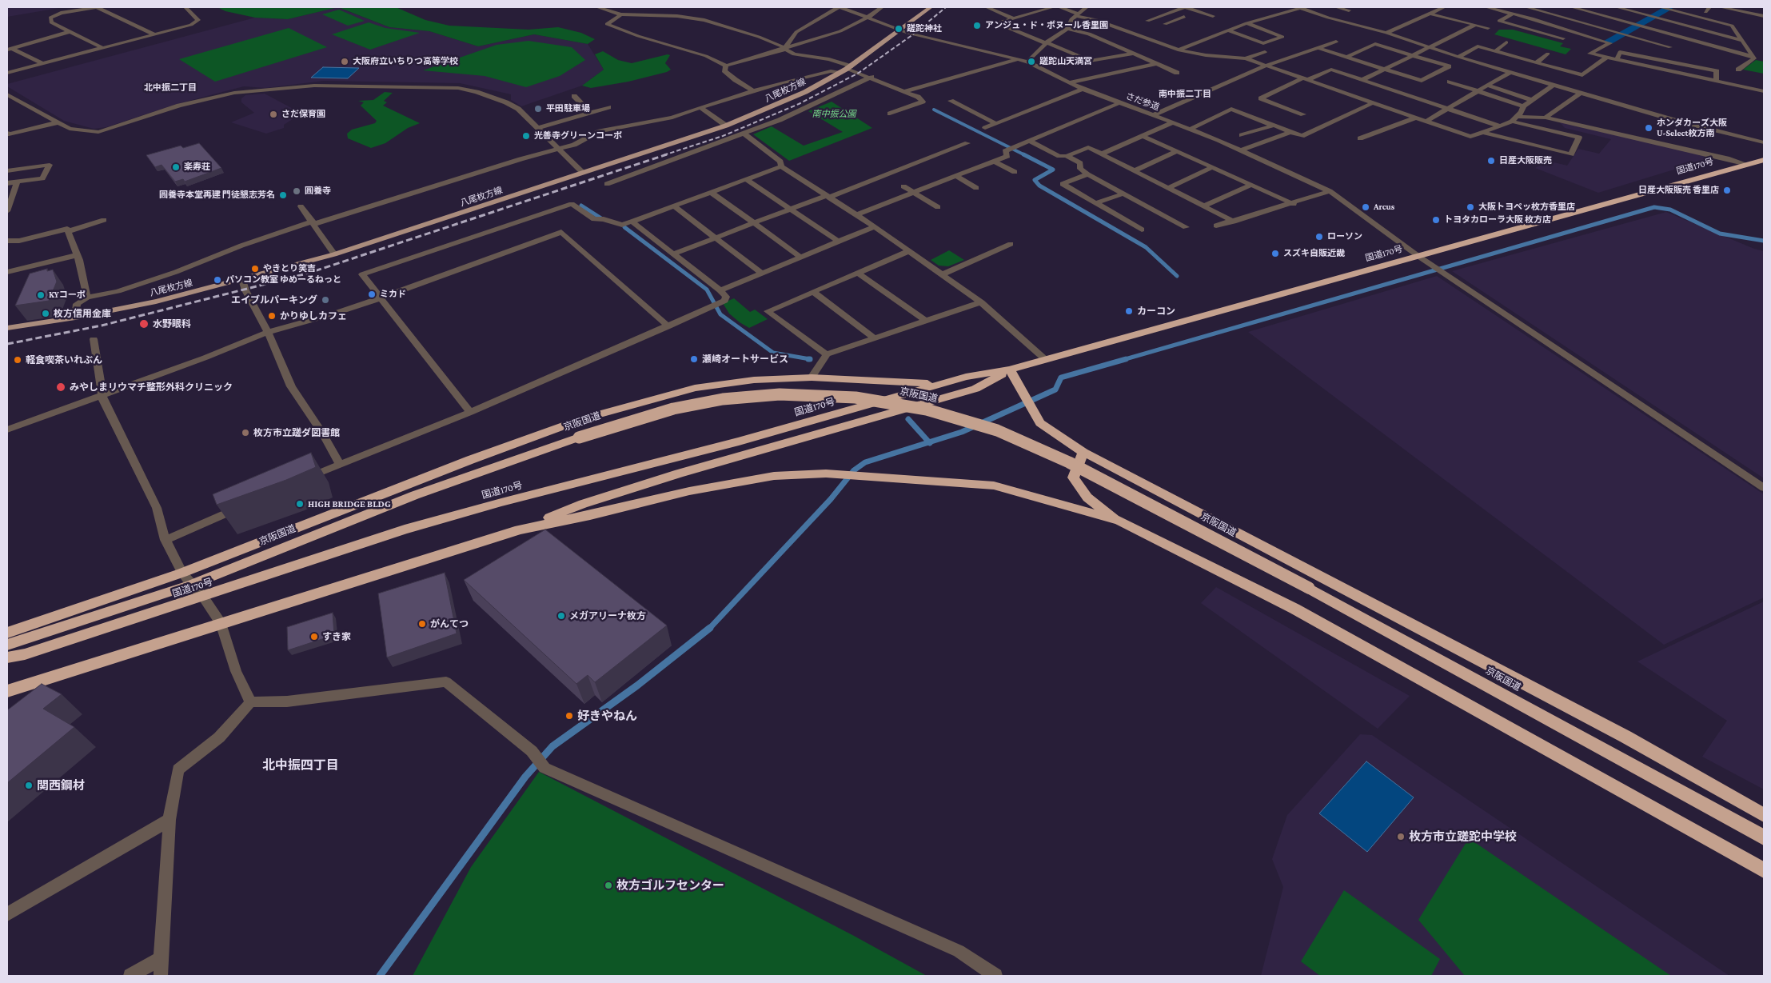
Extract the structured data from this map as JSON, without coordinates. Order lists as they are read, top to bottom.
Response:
{
  "streets": {
    "highway": ["国道170号", "京阪国道"],
    "main road": ["八尾枚方線"],
    "street": ["さだ参道"]
  },
  "crossings": [
    ["八尾枚方線", "さだ参道"],
    ["さだ参道", "国道170号"]
  ],
  "districts": ["北中振二丁目", "南中振二丁目", "北中振四丁目"],
  "parks": ["南中振公園"],
  "places": [
    "アンジュ・ド・ボヌール香里園",
    "蹉跎神社",
    "大阪府立いちりつ高等学校",
    "蹉跎山天満宮",
    "平田駐車場",
    "さだ保育園",
    "ホンダカーズ大阪 U-Select枚方南",
    "光善寺グリーンコーポ",
    "日産大阪販売",
    "楽寿荘",
    "日産大阪販売 香里店",
    "圓養寺",
    "圓養寺本堂再建 門徒懇志芳名",
    "Arcus",
    "大阪トヨペッ枚方香里店",
    "トヨタカローラ大阪 枚方店",
    "ローソン",
    "スズキ自販近畿",
    "やきとり笑吉",
    "パソコン教室 ゆめーるねっと",
    "ミカド",
    "KYコーポ",
    "エイブルパーキング",
    "カーコン",
    "枚方信用金庫",
    "かりゆしカフェ",
    "水野眼科",
    "瀬崎オートサービス",
    "軽食喫茶いれぶん",
    "みやしまリウマチ整形外科クリニック",
    "枚方市立蹉ダ図書館",
    "HIGH BRIDGE BLDG",
    "メガアリーナ枚方",
    "がんてつ",
    "すき家",
    "好きやねん",
    "関西鋼材",
    "枚方市立蹉跎中学校",
    "枚方ゴルフセンター"
  ]
}
